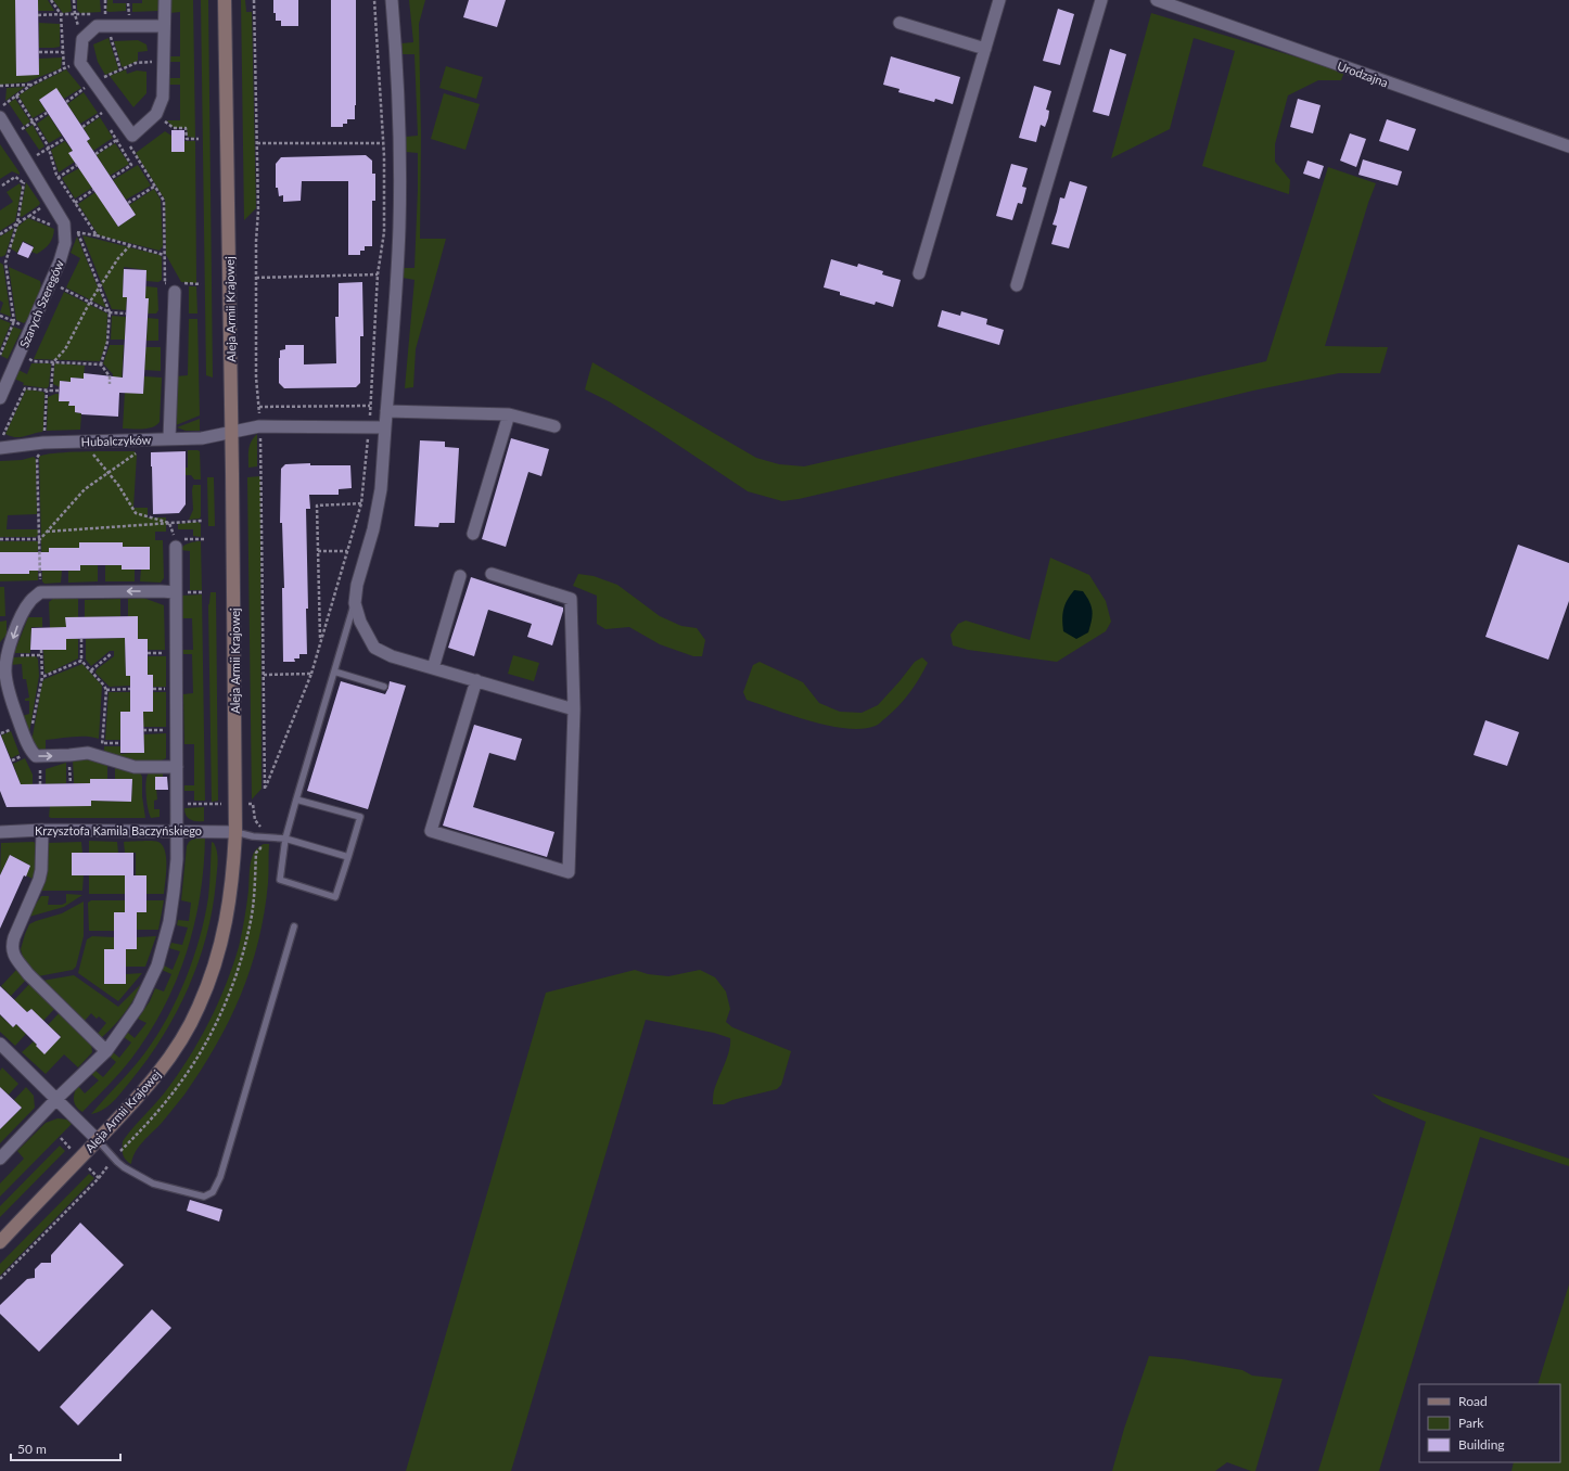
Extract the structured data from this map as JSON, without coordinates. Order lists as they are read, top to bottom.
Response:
{
  "streets": {
    "street": [
      "Urodzajna",
      "Szarych Szeregów",
      "Aleja Armii Krajowej",
      "Hubalczyków",
      "Krzysztofa Kamila Baczyńskiego"
    ]
  },
  "crossings": [
    ["Aleja Armii Krajowej", "Hubalczyków"],
    ["Aleja Armii Krajowej", "Krzysztofa Kamila Baczyńskiego"]
  ],
  "legend": ["Road", "Park", "Building"],
  "scale_bar": "50 m"
}
